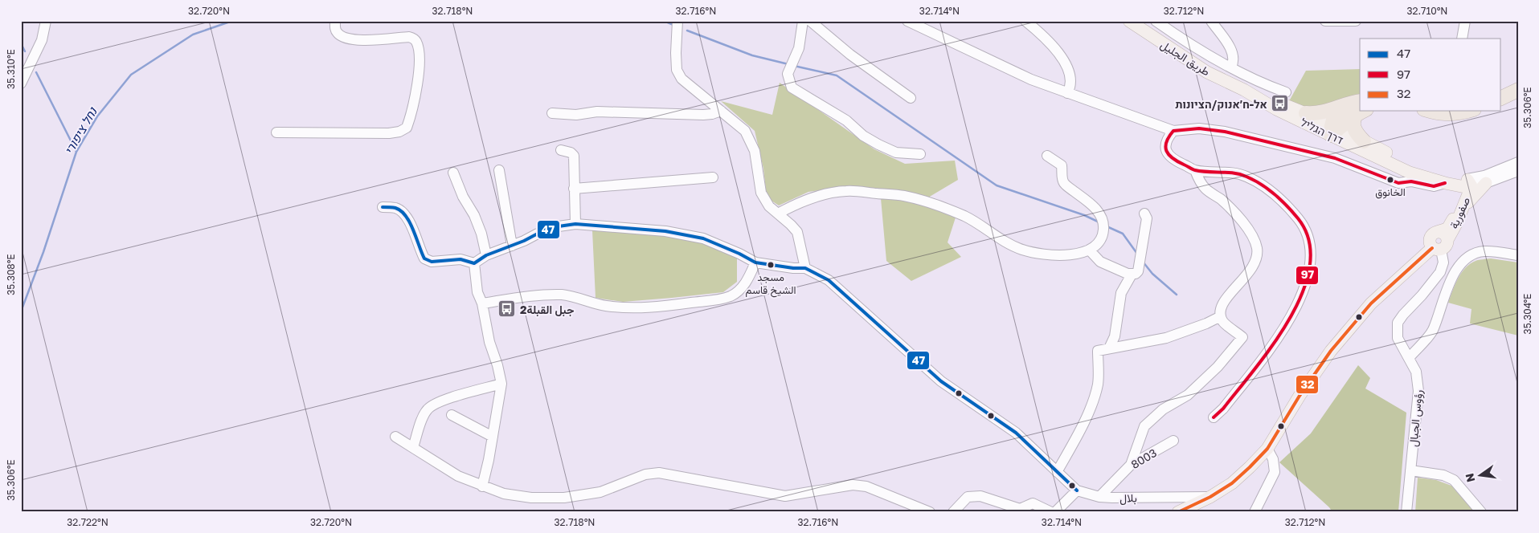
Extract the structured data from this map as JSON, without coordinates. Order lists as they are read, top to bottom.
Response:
{
  "streets": {
    "main road": ["طريق الجليل", "דרך הגליל", "صفورية"],
    "street": ["رؤوس الجبال", "8003", "بلال"]
  },
  "crossings": [
    ["طريق الجليل", "דרך הגליל"],
    ["דרך הגליל", "صفورية"],
    ["صفورية", "رؤوس الجبال"],
    ["صفورية", "بلال"],
    ["8003", "بلال"]
  ],
  "water": ["נחל ציפורי"],
  "places": {
    "bus stop": ["אל-ח׳אנוק/הציונות", "جبل القبلة2"],
    "other": ["الخانوق", "مسجد الشيخ قاسم"]
  },
  "lines": ["transit line 97", "transit line 47", "transit line 32"],
  "legend": ["47", "97", "32"],
  "north": "left",
  "coordinates": [
    "32.720°N",
    "32.718°N",
    "32.716°N",
    "32.714°N",
    "32.712°N",
    "32.710°N",
    "35.310°E",
    "35.306°E",
    "35.308°E",
    "35.304°E",
    "32.722°N"
  ]
}
